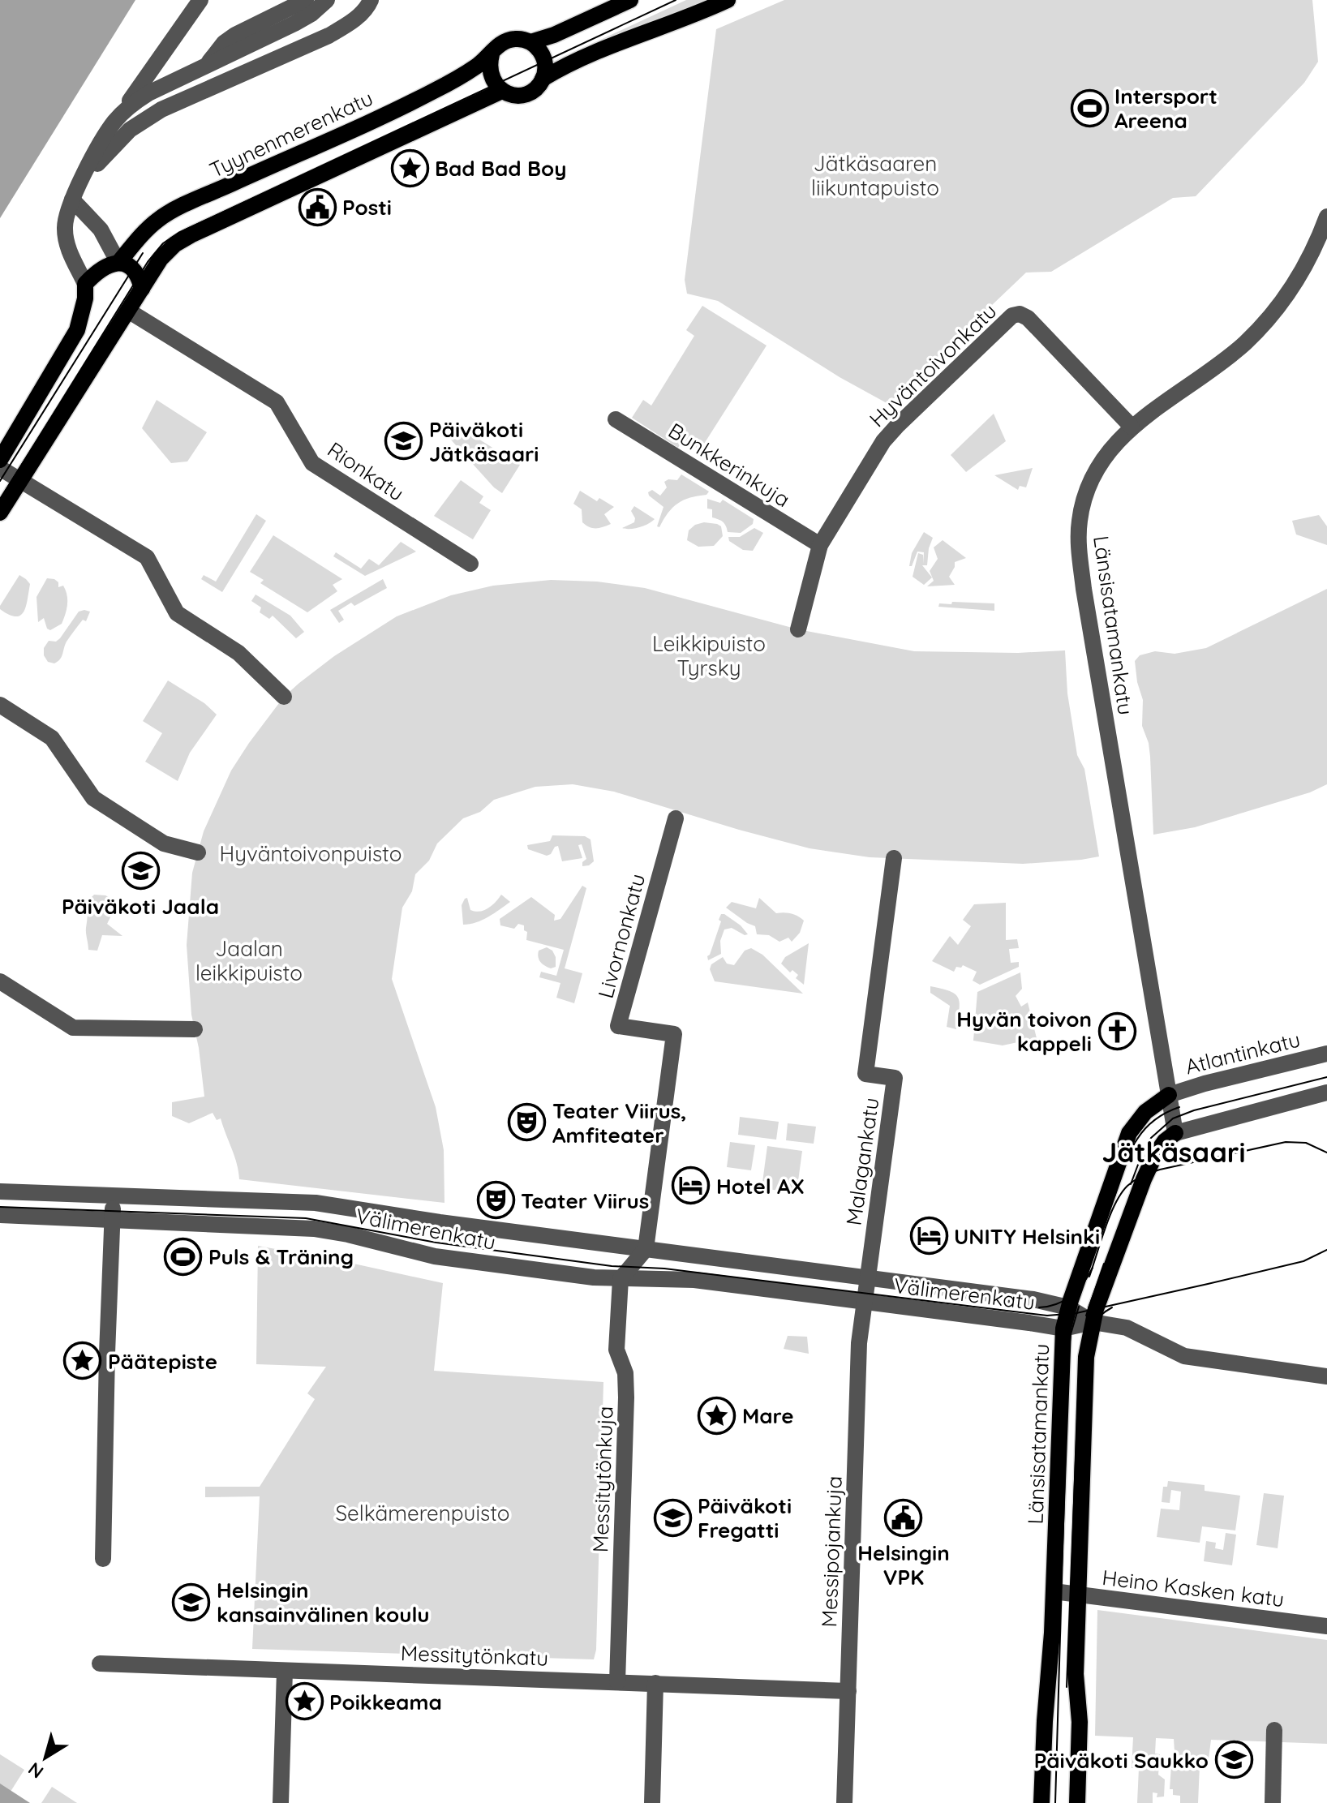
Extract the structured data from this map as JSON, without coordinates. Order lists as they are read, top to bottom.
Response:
{
  "streets": {
    "main road": ["Tyynenmerenkatu", "Länsisatamankatu"],
    "street": [
      "Hyväntoivonkatu",
      "Bunkkerinkuja",
      "Rionkatu",
      "Livornonkatu",
      "Atlantinkatu",
      "Malagankatu",
      "Välimerenkatu",
      "Messitytönkuja",
      "Messipojankuja",
      "Heino Kasken katu",
      "Messitytönkatu"
    ]
  },
  "crossings": [
    ["Hyväntoivonkatu", "Bunkkerinkuja"],
    ["Hyväntoivonkatu", "Länsisatamankatu"],
    ["Länsisatamankatu", "Atlantinkatu"],
    ["Länsisatamankatu", "Välimerenkatu"],
    ["Länsisatamankatu", "Heino Kasken katu"],
    ["Livornonkatu", "Välimerenkatu"],
    ["Malagankatu", "Välimerenkatu"],
    ["Malagankatu", "Messipojankuja"],
    ["Välimerenkatu", "Messitytönkuja"],
    ["Välimerenkatu", "Messipojankuja"],
    ["Messitytönkuja", "Messitytönkatu"],
    ["Messipojankuja", "Messitytönkatu"]
  ],
  "districts": ["Jätkäsaari"],
  "parks": [
    "Jätkäsaaren liikuntapuisto",
    "Leikkipuisto Tyrsky",
    "Hyväntoivonpuisto",
    "Jaalan leikkipuisto",
    "Selkämerenpuisto"
  ],
  "places": {
    "sports": ["Intersport Areena", "Puls & Träning"],
    "place": [
      "Bad Bad Boy",
      "Päätepiste",
      "Mare",
      "Poikkeama"
    ],
    "public building": ["Posti", "Helsingin VPK"],
    "school or university": [
      "Päiväkoti Jätkäsaari",
      "Päiväkoti Jaala",
      "Päiväkoti Fregatti",
      "Helsingin kansainvälinen koulu",
      "Päiväkoti Saukko"
    ],
    "church": ["Hyvän toivon kappeli"],
    "theatre": ["Teater Viirus, Amfiteater", "Teater Viirus"],
    "hotel": ["Hotel AX", "UNITY Helsinki"]
  },
  "north": "bottom left"
}
